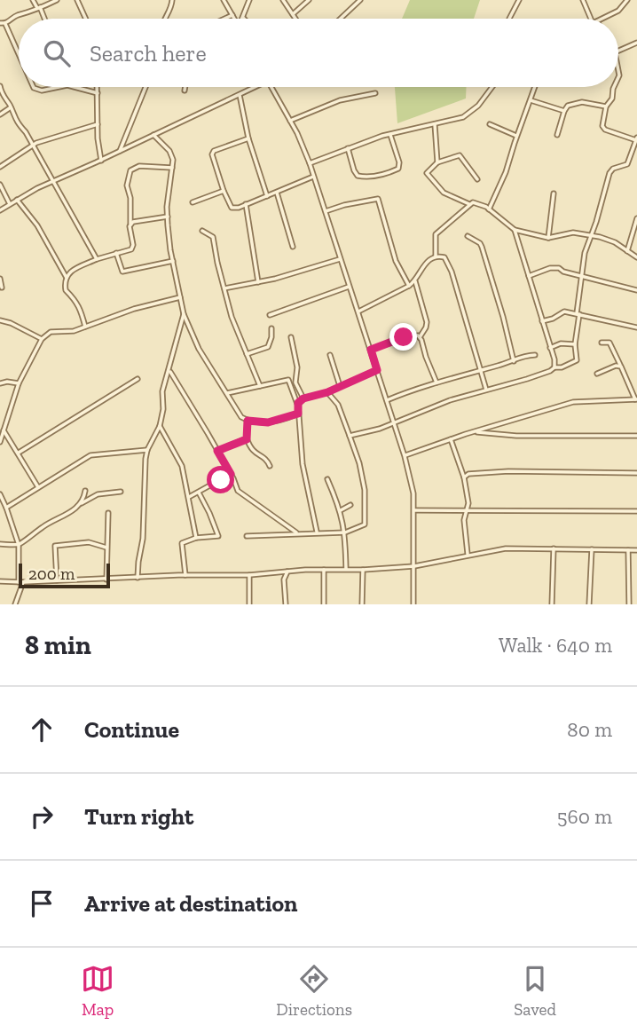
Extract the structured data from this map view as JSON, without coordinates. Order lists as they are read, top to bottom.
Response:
{
  "scale_bar": "200 m",
  "page": {
    "search": "Search here",
    "scale": "200 m",
    "heading": ["8 min", "Walk · 640 m"],
    "list": [
      ["Continue", "80 m"],
      ["Turn right", "560 m"],
      "Arrive at destination"
    ],
    "nav": ["Map", "Directions", "Saved"]
  }
}
